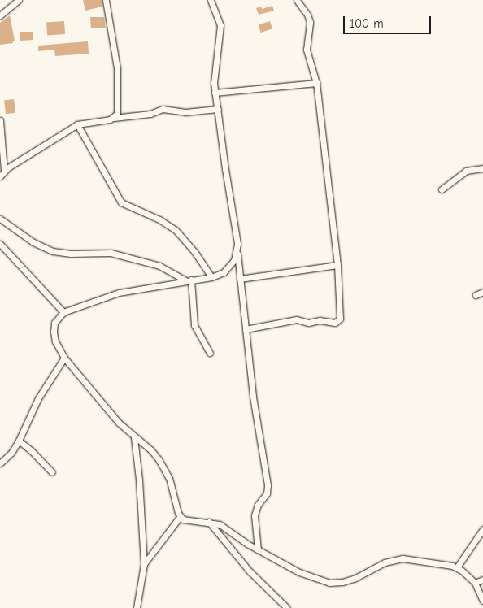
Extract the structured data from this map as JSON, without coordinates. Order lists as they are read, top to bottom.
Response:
{
  "scale_bar": "100 m"
}
